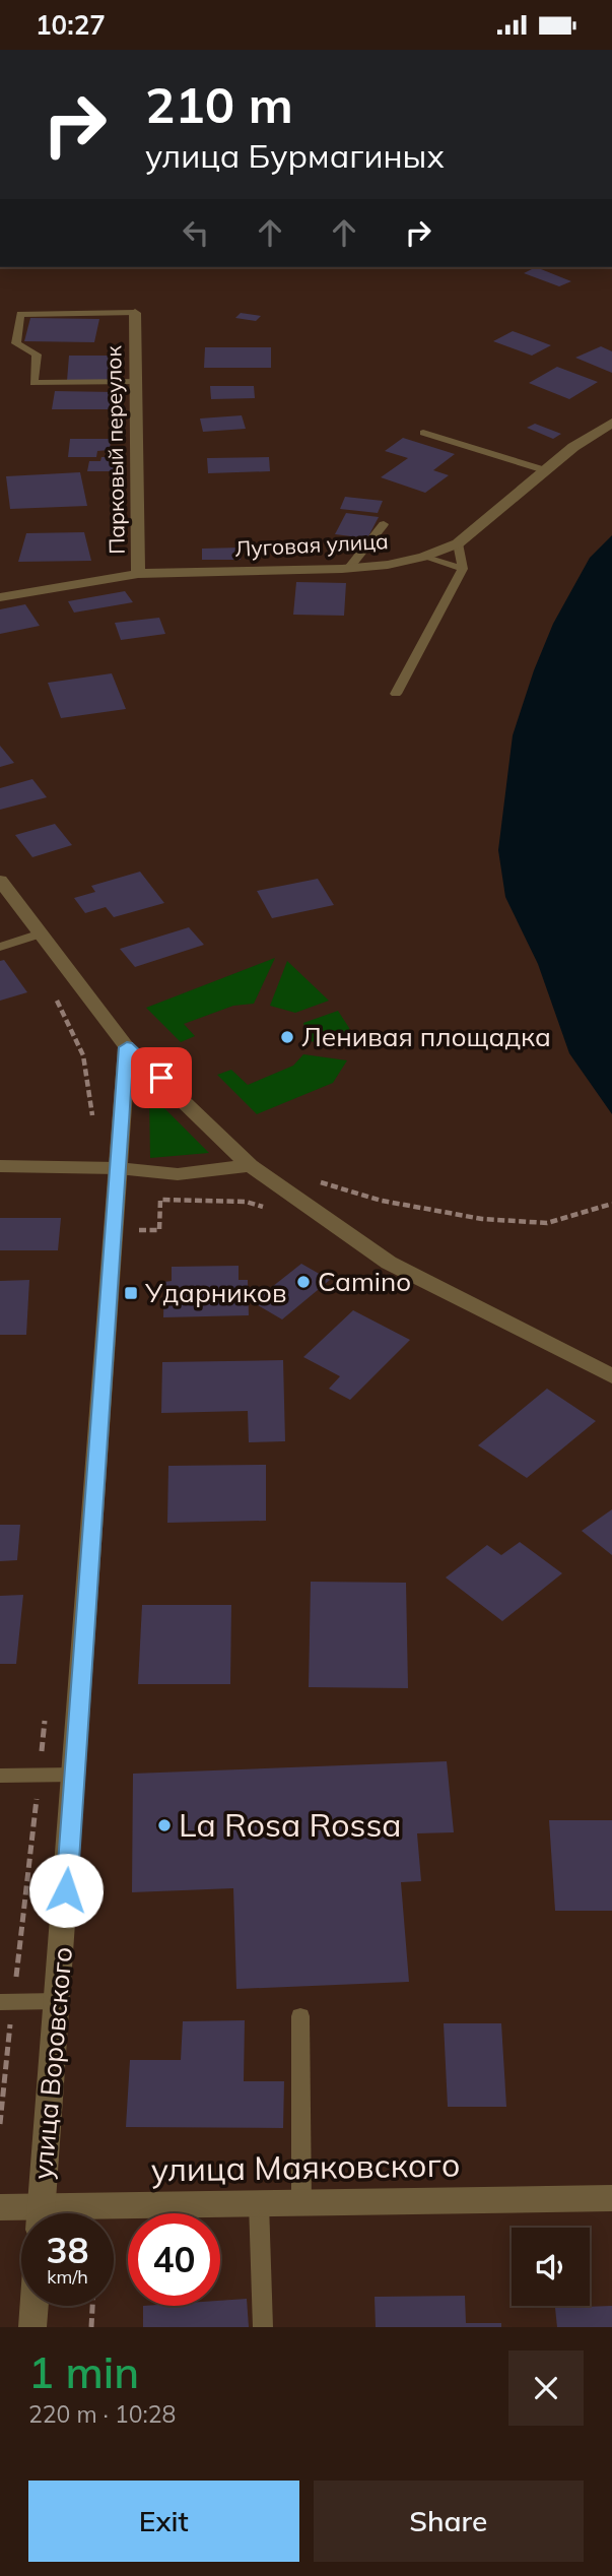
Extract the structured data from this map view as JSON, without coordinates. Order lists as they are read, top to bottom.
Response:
{
  "streets": {
    "street": [
      "Парковый переулок",
      "Луговая улица",
      "улица Воровского",
      "улица Маяковского"
    ]
  },
  "crossings": [
    ["Парковый переулок", "Луговая улица"]
  ],
  "places": {
    "other": ["Ленивая площадка", "Camino", "La Rosa Rossa"],
    "transit": ["Ударников"]
  },
  "page": {
    "status": "10:27",
    "turn": ["210 m", "улица Бурмагиных"],
    "speed": "38 km/h",
    "limit": "40",
    "heading": ["1 min", "220 m · 10:28"],
    "buttons": ["Exit", "Share"]
  }
}
